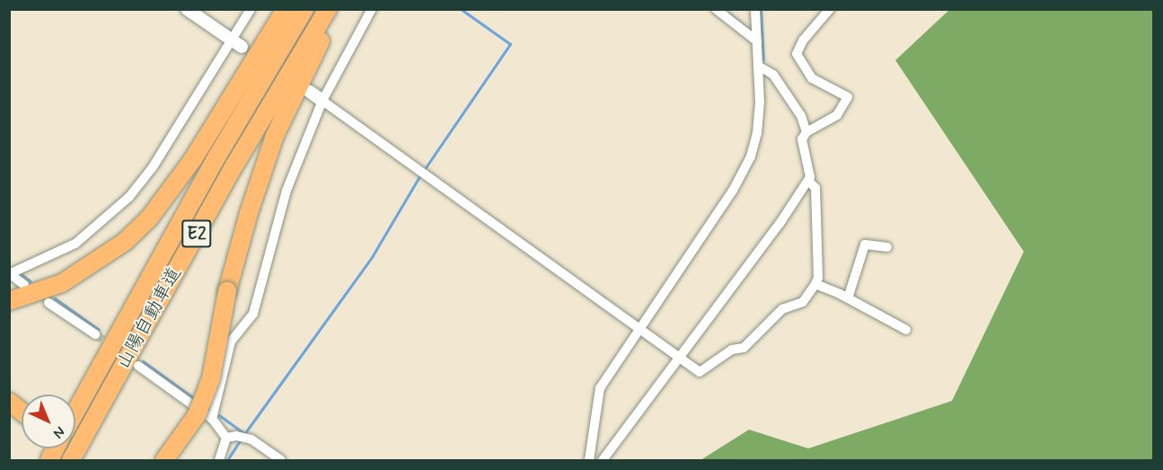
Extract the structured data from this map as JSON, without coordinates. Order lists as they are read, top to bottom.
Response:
{
  "streets": {
    "highway": ["E2", "山陽自動車道"]
  },
  "north": "bottom right"
}
